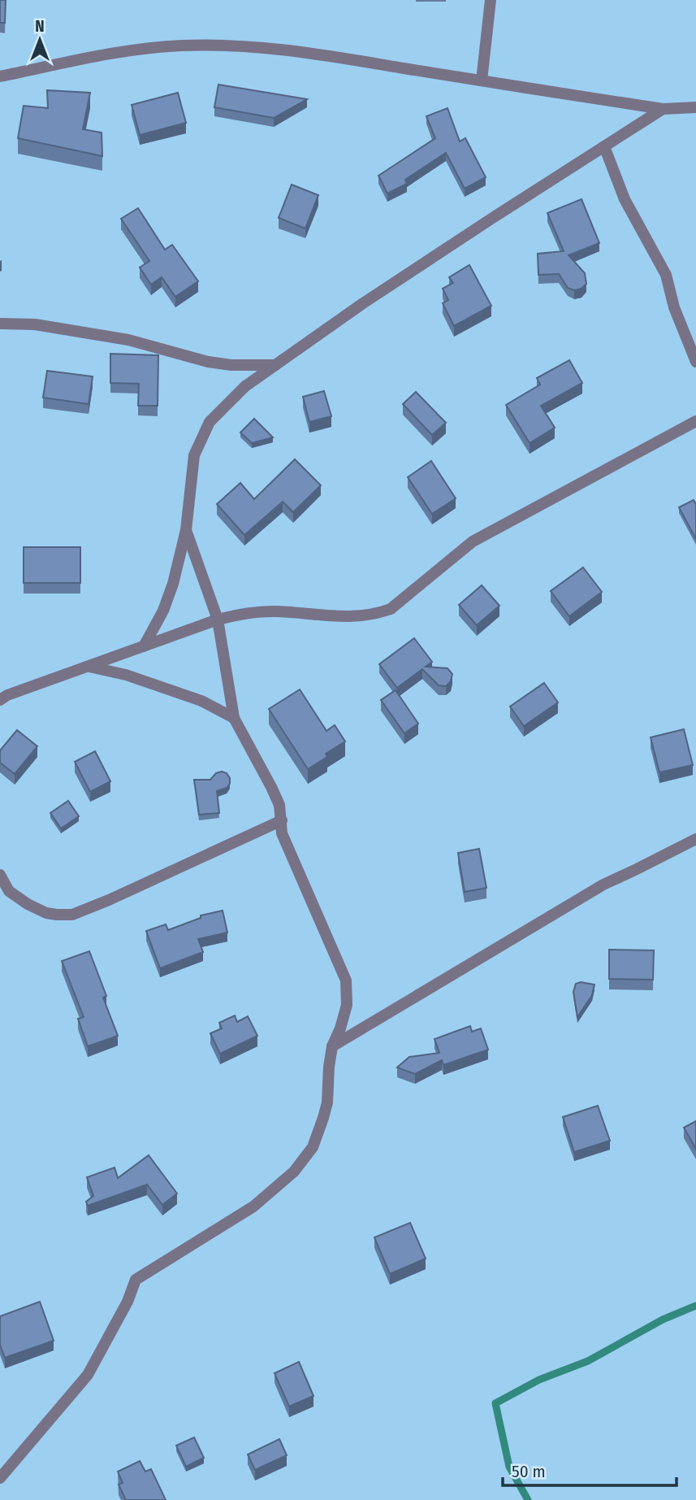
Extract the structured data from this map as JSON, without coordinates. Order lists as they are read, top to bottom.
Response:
{
  "scale_bar": "50 m",
  "north": "top"
}
